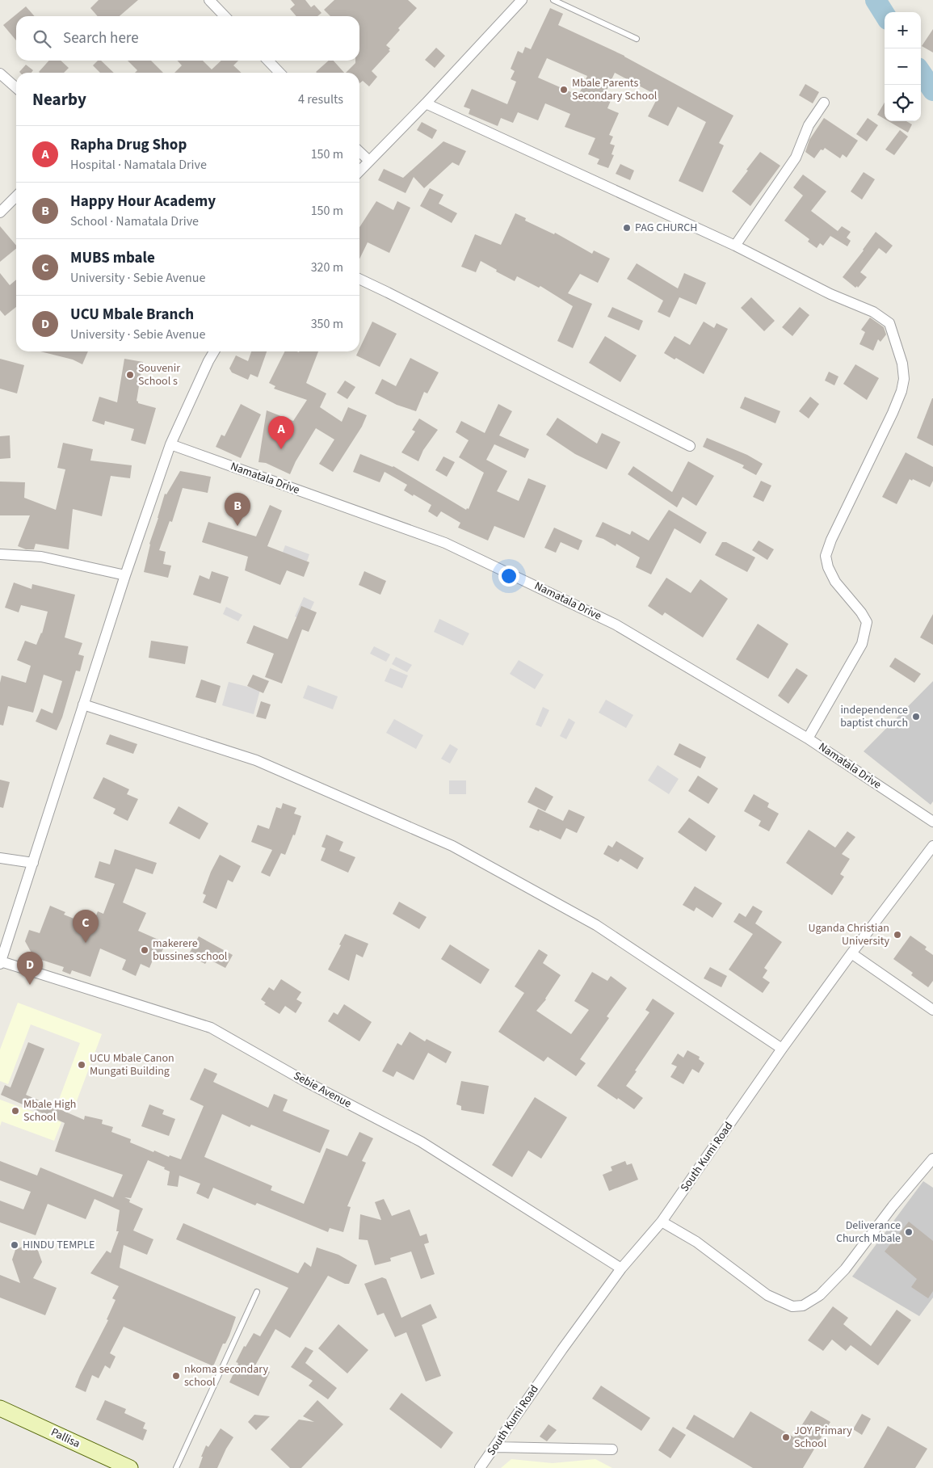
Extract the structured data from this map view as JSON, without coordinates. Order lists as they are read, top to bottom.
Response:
{
  "streets": {
    "main road": ["Pallisa"],
    "street": ["Namatala Drive", "Sebie Avenue", "South Kumi Road"]
  },
  "crossings": [
    ["Sebie Avenue", "South Kumi Road"]
  ],
  "places": [
    "Mbale Parents Secondary School",
    "PAG CHURCH",
    "Souvenir School s",
    "independence baptist church",
    "Uganda Christian University",
    "makerere bussines school",
    "UCU Mbale Canon Mungati Building",
    "Mbale High School",
    "Deliverance Church Mbale",
    "HINDU TEMPLE",
    "nkoma secondary school",
    "JOY Primary School"
  ],
  "page": {
    "map_buttons": ["+", "−"],
    "search": "Search here",
    "heading": ["Nearby", "4 results"],
    "list": [
      {
        "mark": "A",
        "name": "Rapha Drug Shop",
        "note": "Hospital · Namatala Drive",
        "value": "150 m"
      },
      {
        "mark": "B",
        "name": "Happy Hour Academy",
        "note": "School · Namatala Drive",
        "value": "150 m"
      },
      {
        "mark": "C",
        "name": "MUBS mbale",
        "note": "University · Sebie Avenue",
        "value": "320 m"
      },
      {
        "mark": "D",
        "name": "UCU Mbale Branch",
        "note": "University · Sebie Avenue",
        "value": "350 m"
      }
    ],
    "pins": [
      "A",
      "B",
      "C",
      "D"
    ]
  }
}
